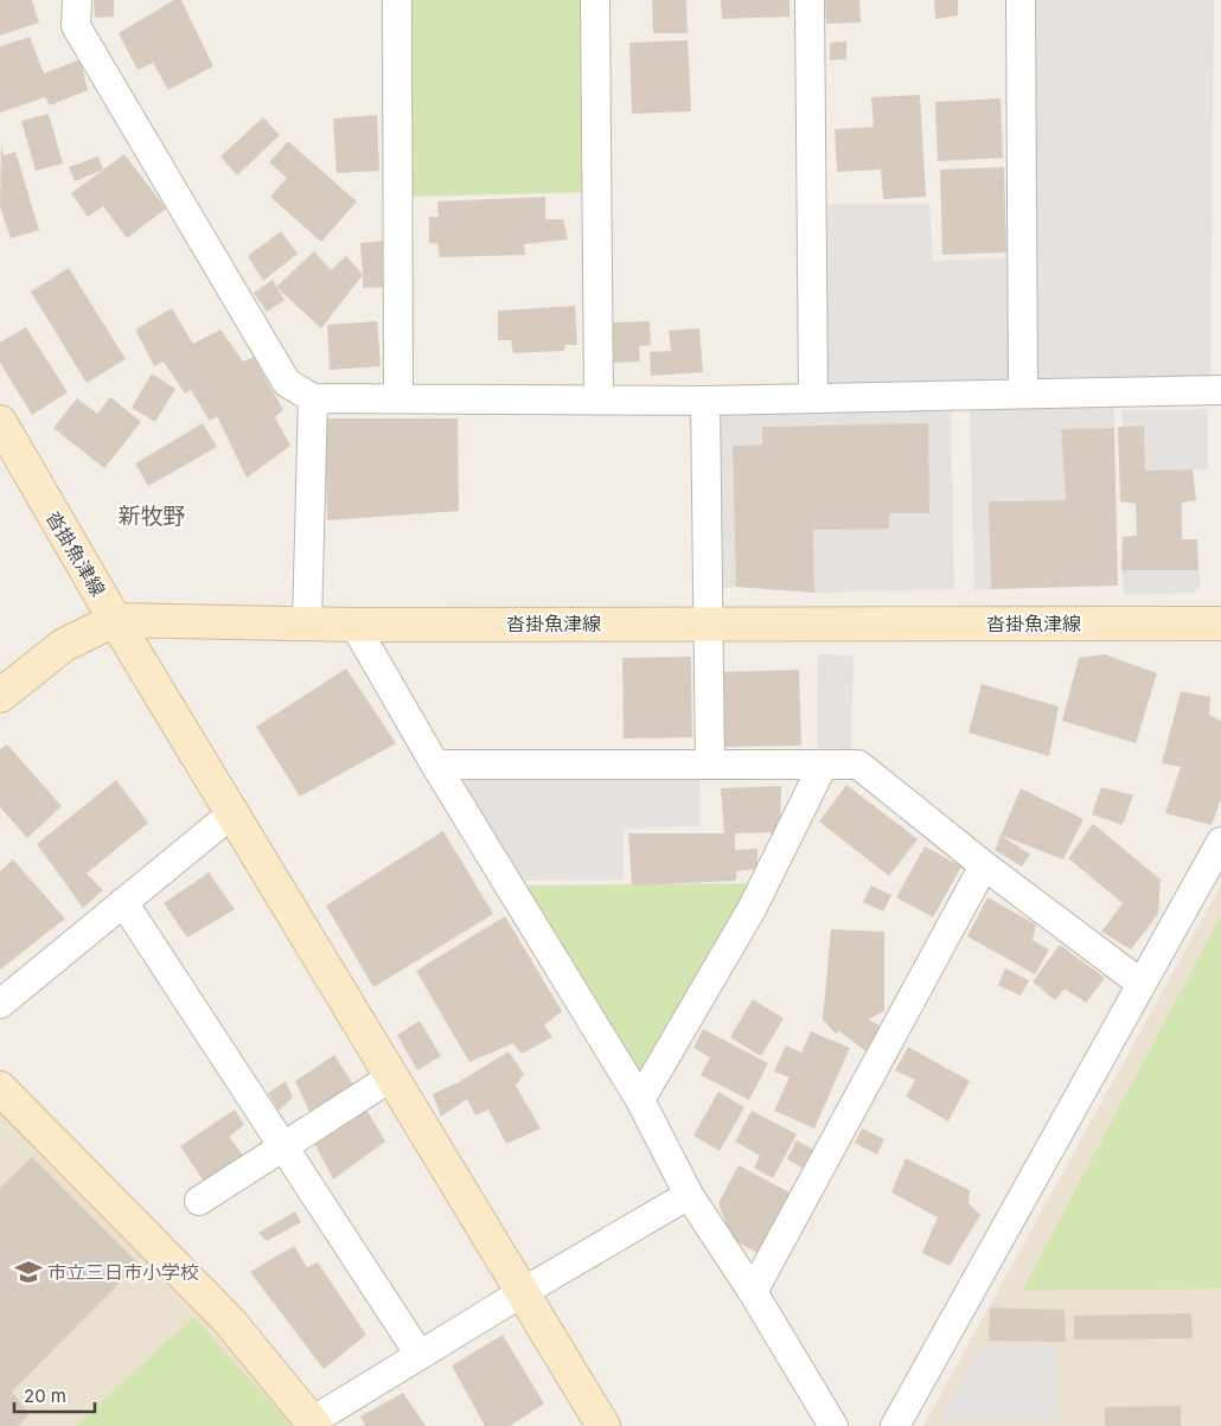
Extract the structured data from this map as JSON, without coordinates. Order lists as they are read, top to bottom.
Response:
{
  "streets": {
    "street": ["沓掛魚津線"]
  },
  "districts": ["新牧野"],
  "places": {
    "school or university": ["市立三日市小学校"]
  },
  "scale_bar": "20 m"
}
